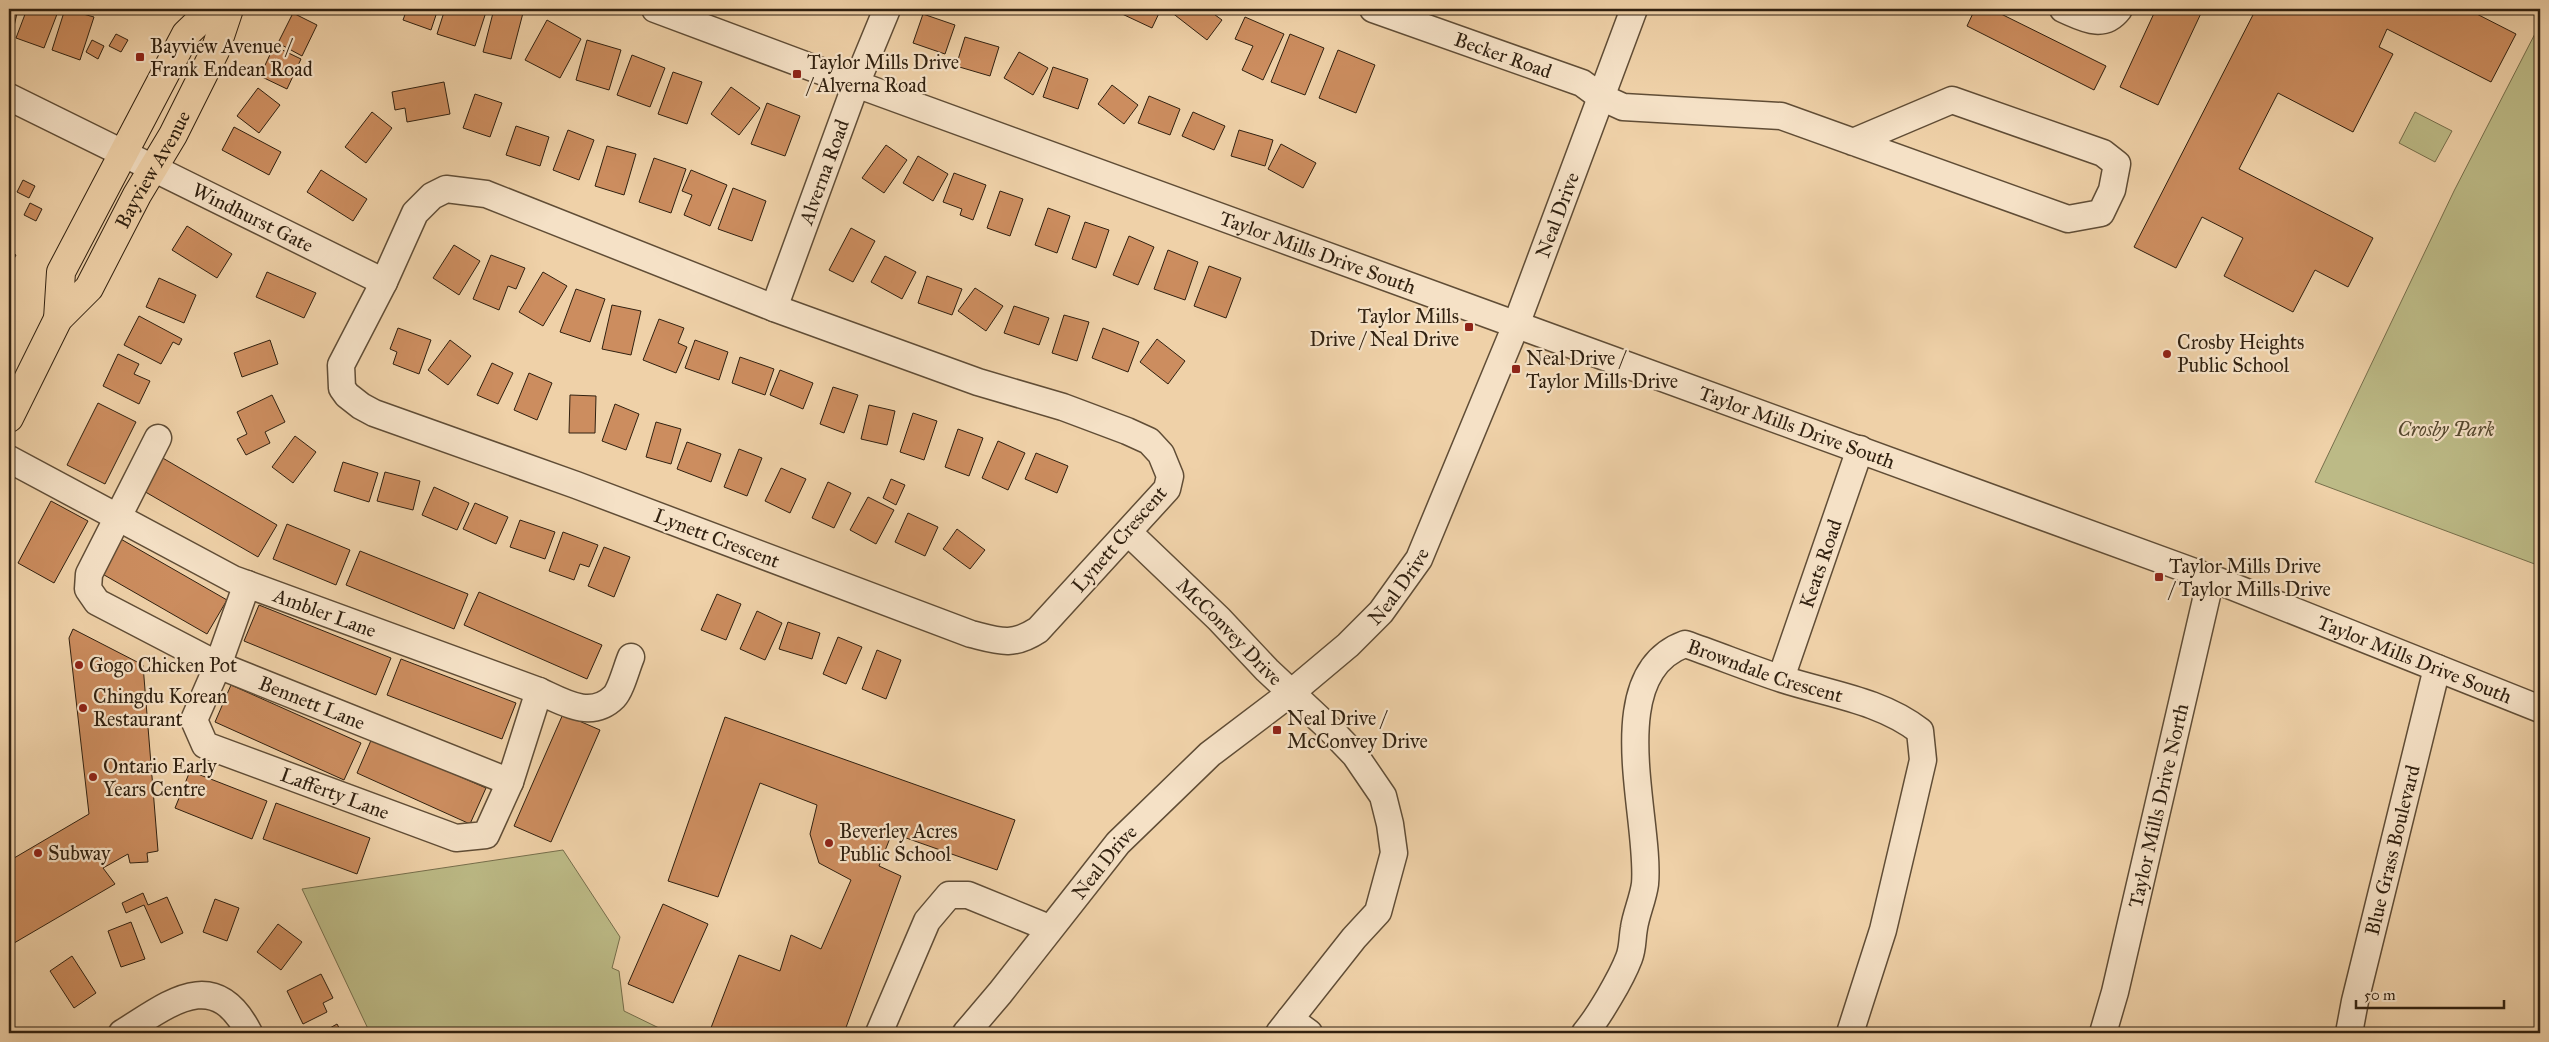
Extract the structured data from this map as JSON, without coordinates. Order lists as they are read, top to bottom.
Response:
{
  "streets": {
    "main road": ["Bayview Avenue"],
    "street": [
      "Becker Road",
      "Alverna Road",
      "Neal Drive",
      "Windhurst Gate",
      "Taylor Mills Drive South",
      "Lynett Crescent",
      "Keats Road",
      "Ambler Lane",
      "McConvey Drive",
      "Browndale Crescent",
      "Bennett Lane",
      "Lafferty Lane",
      "Taylor Mills Drive North",
      "Blue Grass Boulevard"
    ]
  },
  "crossings": [
    ["Becker Road", "Neal Drive"],
    ["Bayview Avenue", "Windhurst Gate"],
    ["Alverna Road", "Taylor Mills Drive South"],
    ["Alverna Road", "Lynett Crescent"],
    ["Neal Drive", "Taylor Mills Drive South"],
    ["Neal Drive", "McConvey Drive"],
    ["Windhurst Gate", "Lynett Crescent"],
    ["Taylor Mills Drive South", "Keats Road"],
    ["Taylor Mills Drive South", "Taylor Mills Drive North"],
    ["Taylor Mills Drive South", "Blue Grass Boulevard"],
    ["Lynett Crescent", "McConvey Drive"],
    ["Keats Road", "Browndale Crescent"],
    ["Ambler Lane", "Bennett Lane"],
    ["Ambler Lane", "Lafferty Lane"],
    ["Bennett Lane", "Lafferty Lane"]
  ],
  "parks": ["Crosby Park"],
  "places": {
    "transit": [
      "Bayview Avenue / Frank Endean Road",
      "Taylor Mills Drive / Alverna Road",
      "Taylor Mills Drive / Neal Drive",
      "Neal Drive / Taylor Mills Drive",
      "Taylor Mills Drive / Taylor Mills Drive",
      "Neal Drive / McConvey Drive"
    ],
    "other": [
      "Crosby Heights Public School",
      "Gogo Chicken Pot",
      "Chingdu Korean Restaurant",
      "Ontario Early Years Centre",
      "Beverley Acres Public School",
      "Subway"
    ]
  },
  "scale_bar": "50 m"
}
